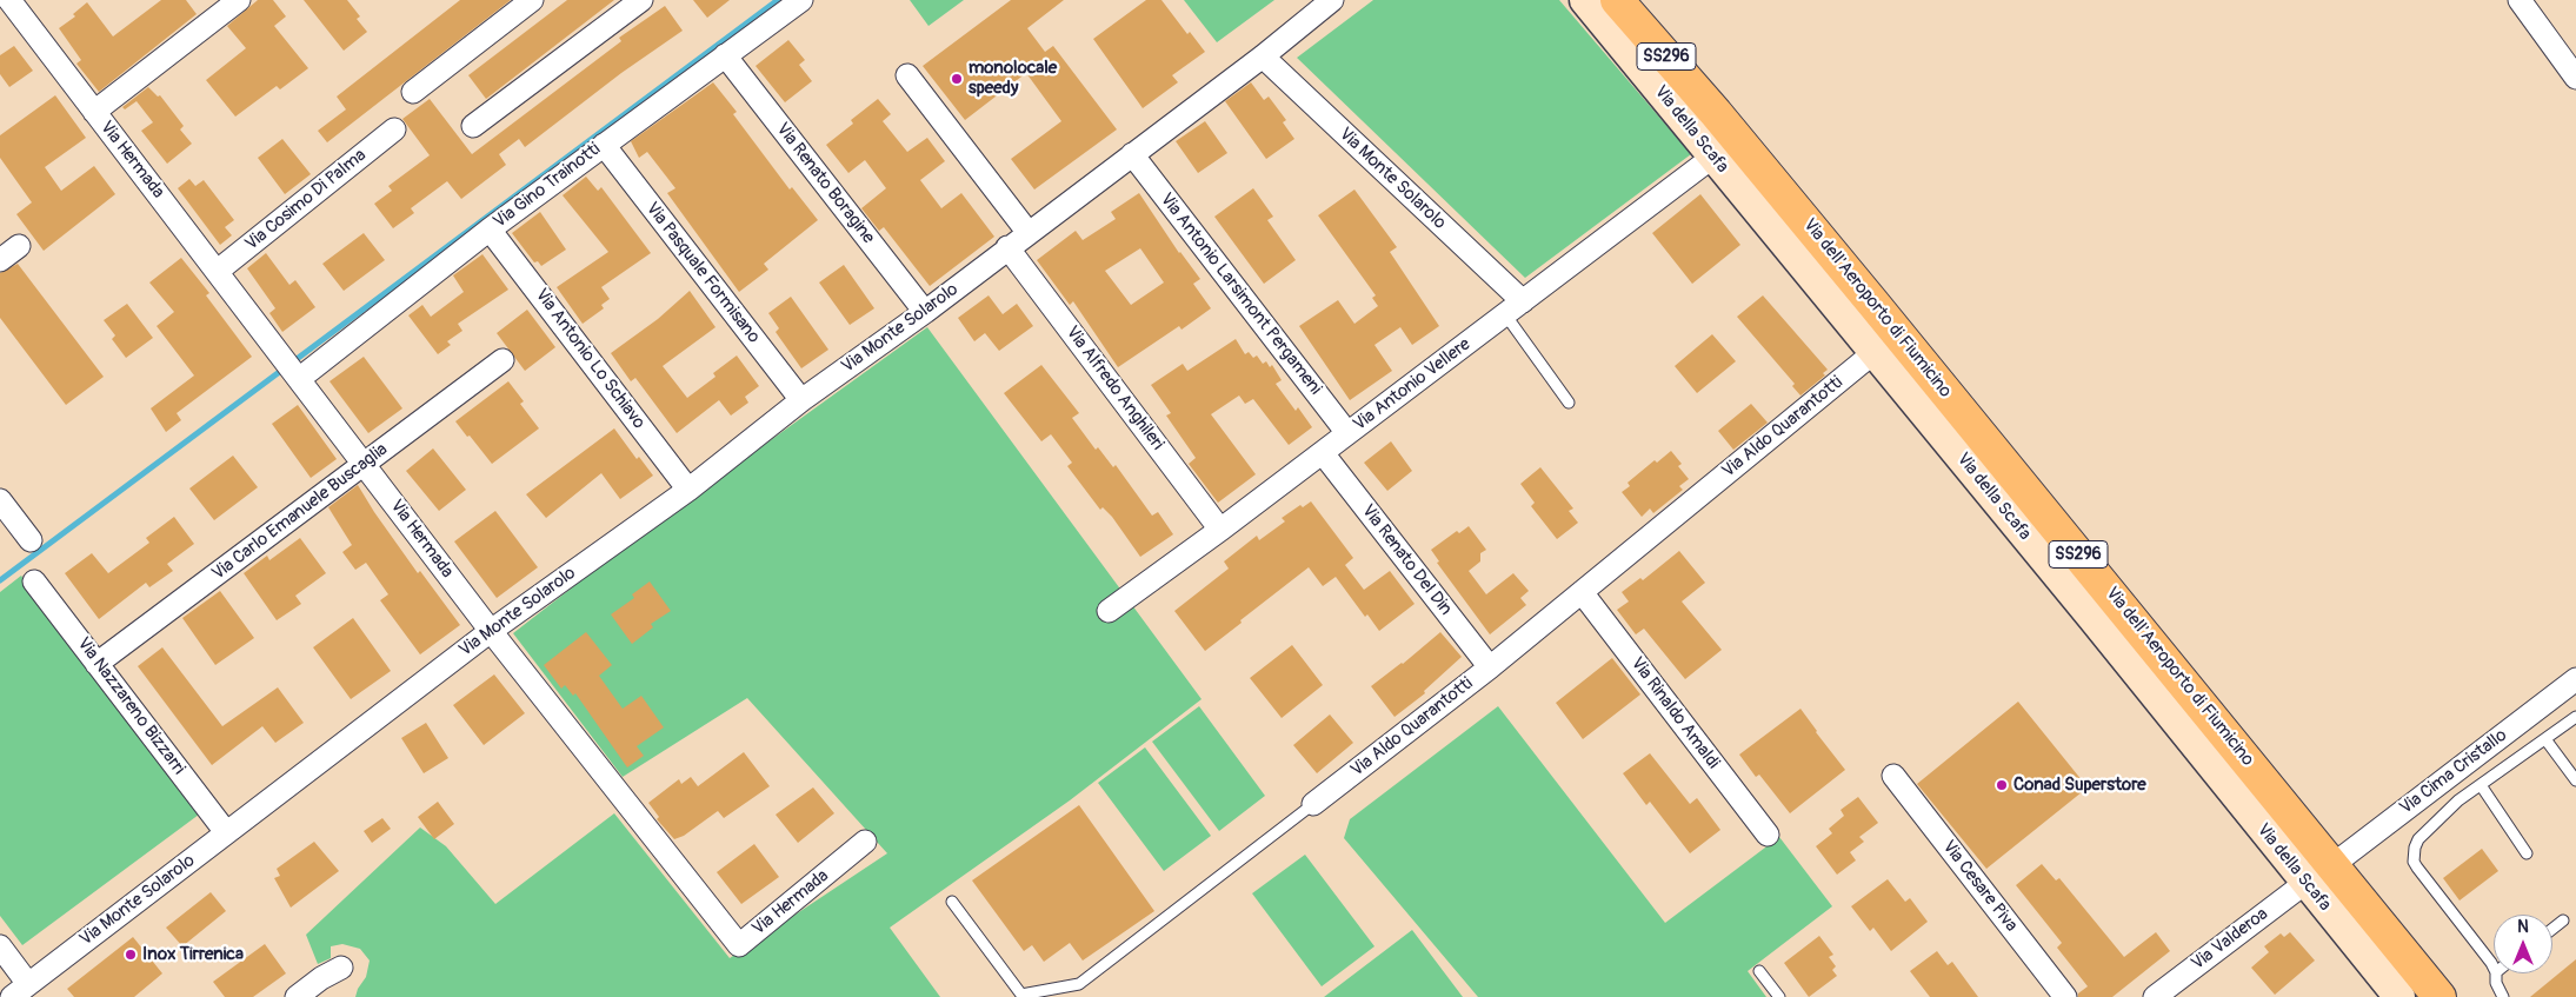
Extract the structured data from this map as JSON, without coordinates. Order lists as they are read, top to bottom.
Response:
{
  "streets": {
    "main road": ["SS296", "Via dell'Aeroporto di Fiumicino"],
    "street": [
      "Via della Scafa",
      "Via Hermada",
      "Via Monte Solarolo",
      "Via Renato Boragine",
      "Via Gino Trainotti",
      "Via Cosimo Di Palma",
      "Via Pasquale Formisano",
      "Via Antonio Larsimont Pergameni",
      "Via Antonio Lo Schiavo",
      "Via Antonio Vellere",
      "Via Alfredo Anghileri",
      "Via Aldo Quarantotti",
      "Via Carlo Emanuele Buscaglia",
      "Via Renato Del Din",
      "Via Nazzareno Bizzarri",
      "Via Rinaldo Amaldi",
      "Via Cima Cristallo",
      "Via Cesare Piva",
      "Via Valderoa"
    ]
  },
  "crossings": [
    ["Via della Scafa", "Via Antonio Vellere"],
    ["Via della Scafa", "Via Aldo Quarantotti"],
    ["Via della Scafa", "Via Valderoa"],
    ["Via Hermada", "Via Monte Solarolo"],
    ["Via Hermada", "Via Gino Trainotti"],
    ["Via Hermada", "Via Cosimo Di Palma"],
    ["Via Hermada", "Via Carlo Emanuele Buscaglia"],
    ["Via Monte Solarolo", "Via Renato Boragine"],
    ["Via Monte Solarolo", "Via Pasquale Formisano"],
    ["Via Monte Solarolo", "Via Antonio Larsimont Pergameni"],
    ["Via Monte Solarolo", "Via Antonio Lo Schiavo"],
    ["Via Monte Solarolo", "Via Antonio Vellere"],
    ["Via Monte Solarolo", "Via Alfredo Anghileri"],
    ["Via Monte Solarolo", "Via Nazzareno Bizzarri"],
    ["Via Renato Boragine", "Via Gino Trainotti"],
    ["Via Gino Trainotti", "Via Pasquale Formisano"],
    ["Via Gino Trainotti", "Via Antonio Lo Schiavo"],
    ["Via Antonio Larsimont Pergameni", "Via Antonio Vellere"],
    ["Via dell'Aeroporto di Fiumicino", "Via Cima Cristallo"],
    ["Via Antonio Vellere", "Via Alfredo Anghileri"],
    ["Via Antonio Vellere", "Via Renato Del Din"],
    ["Via Aldo Quarantotti", "Via Renato Del Din"],
    ["Via Aldo Quarantotti", "Via Rinaldo Amaldi"],
    ["Via Carlo Emanuele Buscaglia", "Via Nazzareno Bizzarri"]
  ],
  "places": ["monolocale speedy", "Conad Superstore", "Inox Tirrenica"],
  "north": "top"
}
